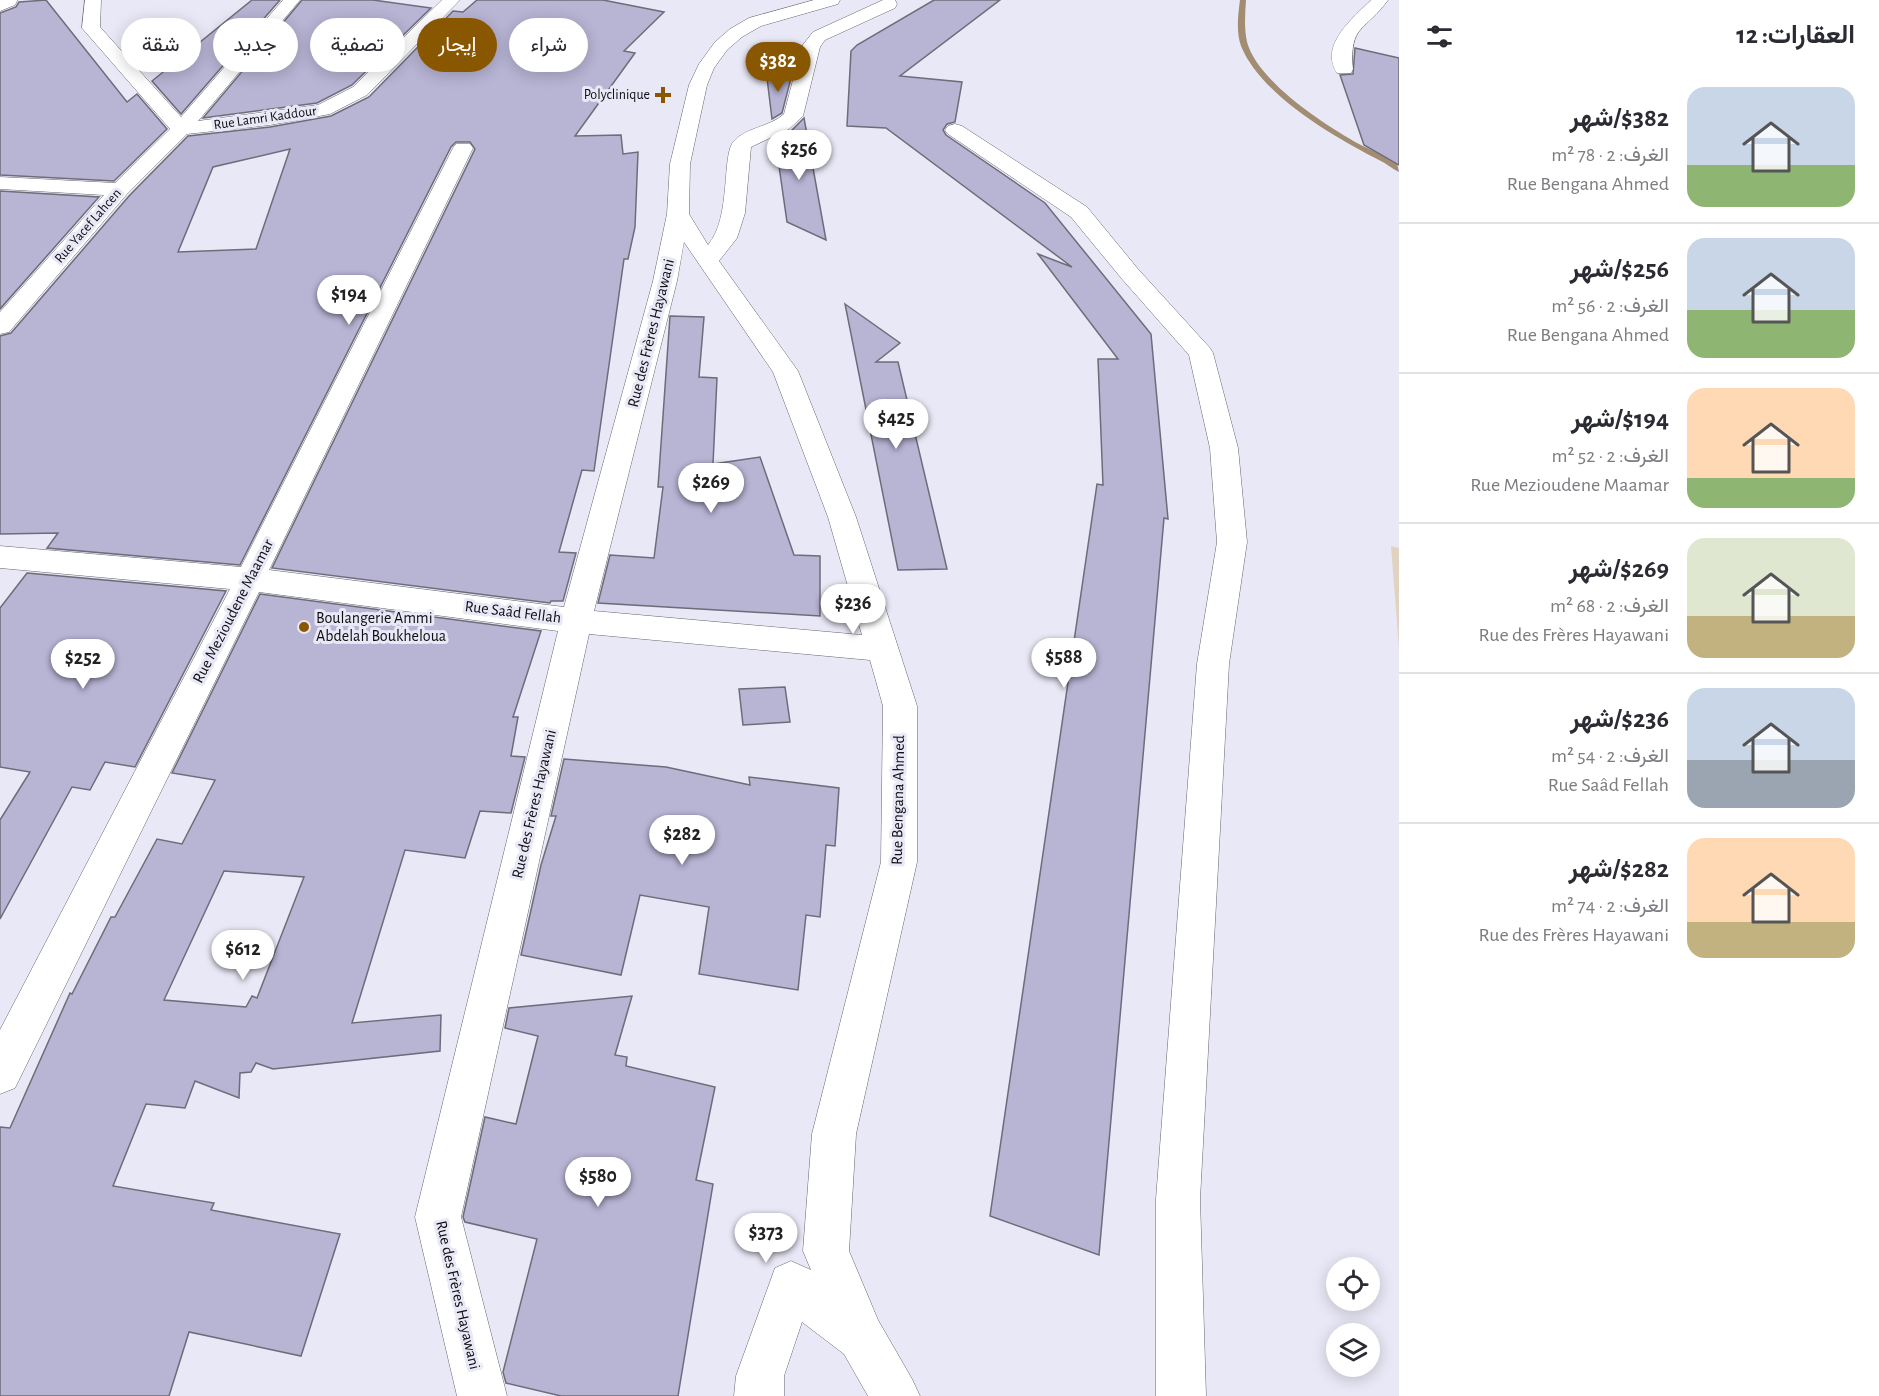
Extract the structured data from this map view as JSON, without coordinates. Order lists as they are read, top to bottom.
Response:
{
  "streets": {
    "street": [
      "Rue Lamri Kaddour",
      "Rue Yacef Lahcen",
      "Rue des Frères Hayawani",
      "Rue Mezioudene Maamar",
      "Rue Saâd Fellah",
      "Rue Bengana Ahmed"
    ]
  },
  "crossings": [
    ["Rue Lamri Kaddour", "Rue Yacef Lahcen"],
    ["Rue des Frères Hayawani", "Rue Saâd Fellah"],
    ["Rue des Frères Hayawani", "Rue Bengana Ahmed"],
    ["Rue Mezioudene Maamar", "Rue Saâd Fellah"],
    ["Rue Saâd Fellah", "Rue Bengana Ahmed"]
  ],
  "places": {
    "health": ["Polyclinique"],
    "other": ["Boulangerie Ammi Abdelah Boukheloua"]
  },
  "page": {
    "heading": "العقارات: 12",
    "chip": [
      "شراء",
      "إيجار",
      "تصفية",
      "جديد",
      "شقة"
    ],
    "price": [
      "$382",
      "$256",
      "$194",
      "$425",
      "$269",
      "$236",
      "$588",
      "$252",
      "$282",
      "$612",
      "$580",
      "$373"
    ],
    "list": [
      {
        "name": "$382/شهر",
        "note": "الغرف: 2 · 78 m² · Rue Bengana Ahmed"
      },
      {
        "name": "$256/شهر",
        "note": "الغرف: 2 · 56 m² · Rue Bengana Ahmed"
      },
      {
        "name": "$194/شهر",
        "note": "الغرف: 2 · 52 m² · Rue Mezioudene Maamar"
      },
      {
        "name": "$269/شهر",
        "note": "الغرف: 2 · 68 m² · Rue des Frères Hayawani"
      },
      {
        "name": "$236/شهر",
        "note": "الغرف: 2 · 54 m² · Rue Saâd Fellah"
      },
      {
        "name": "$282/شهر",
        "note": "الغرف: 2 · 74 m² · Rue des Frères Hayawani"
      }
    ]
  }
}
